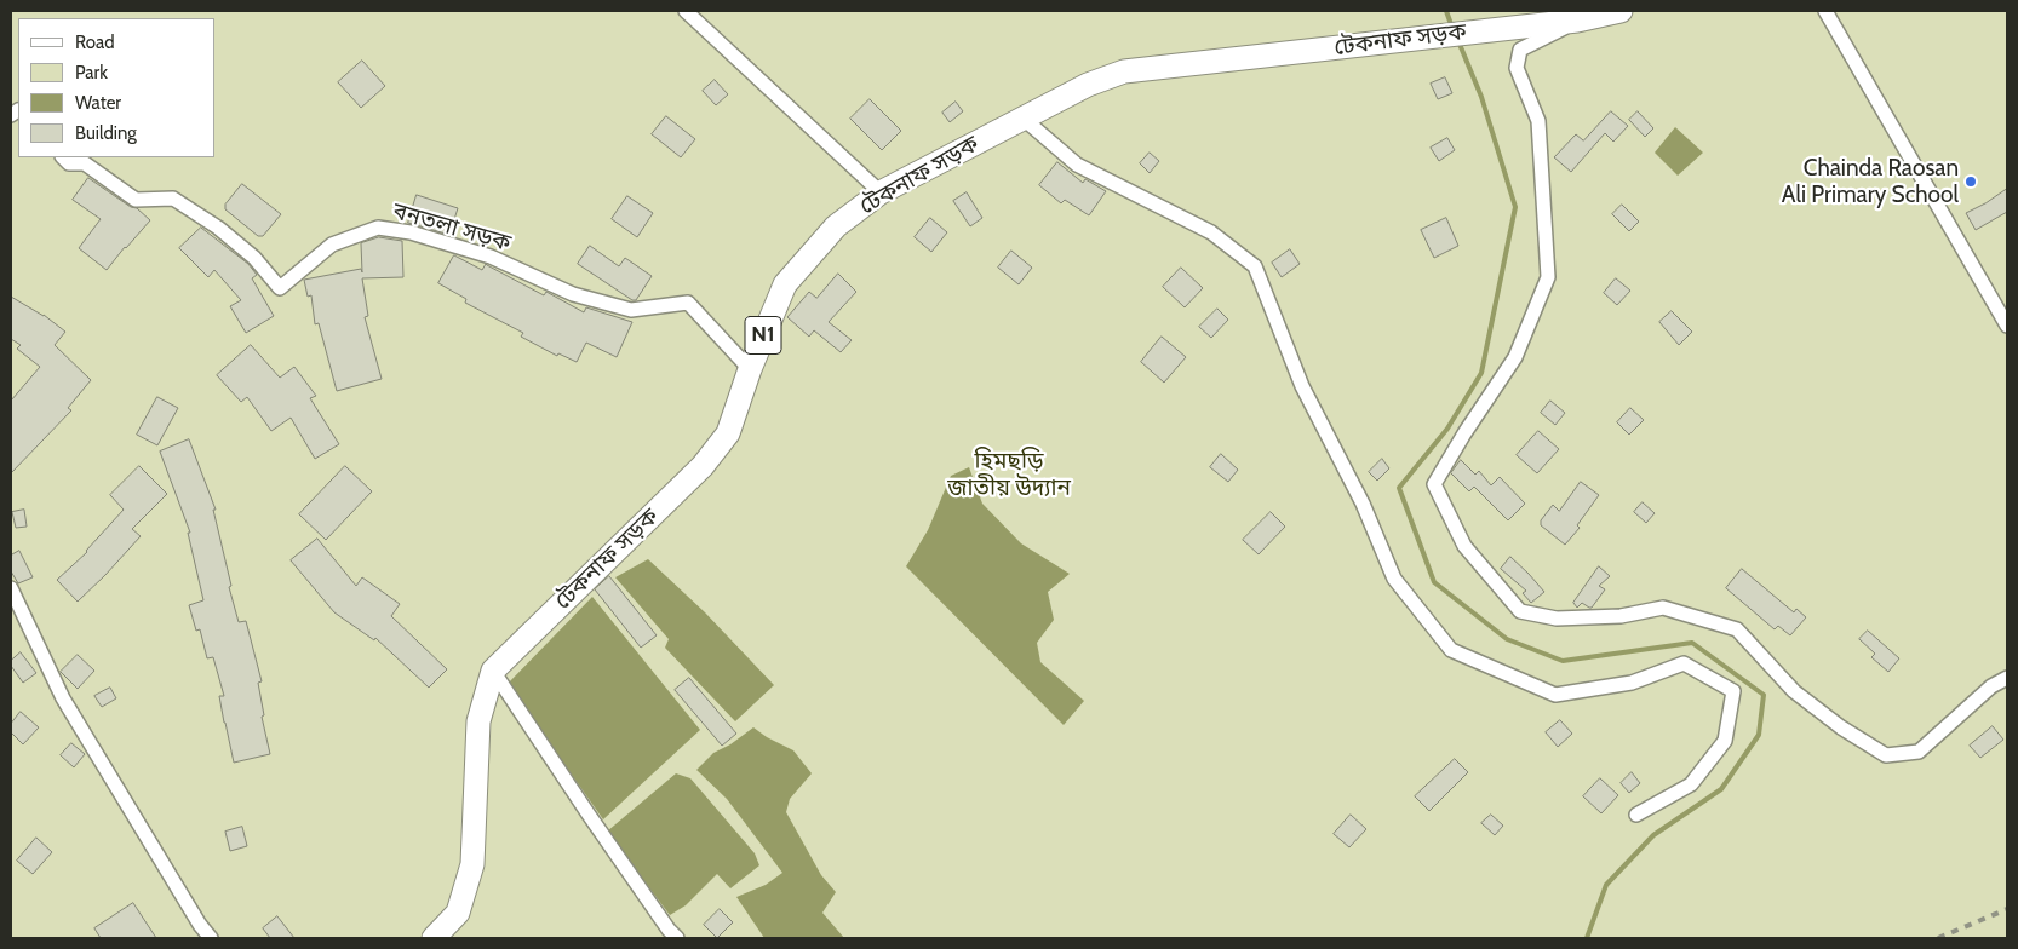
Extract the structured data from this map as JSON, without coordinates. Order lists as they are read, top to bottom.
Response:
{
  "streets": {
    "highway": ["টেকনাফ সড়ক", "N1"],
    "street": ["বনতলা সড়ক"]
  },
  "crossings": [
    ["টেকনাফ সড়ক", "বনতলা সড়ক"]
  ],
  "parks": ["হিমছড়ি জাতীয় উদ্যান"],
  "places": ["Chainda Raosan Ali Primary School"],
  "legend": [
    "Road",
    "Park",
    "Water",
    "Building"
  ]
}
